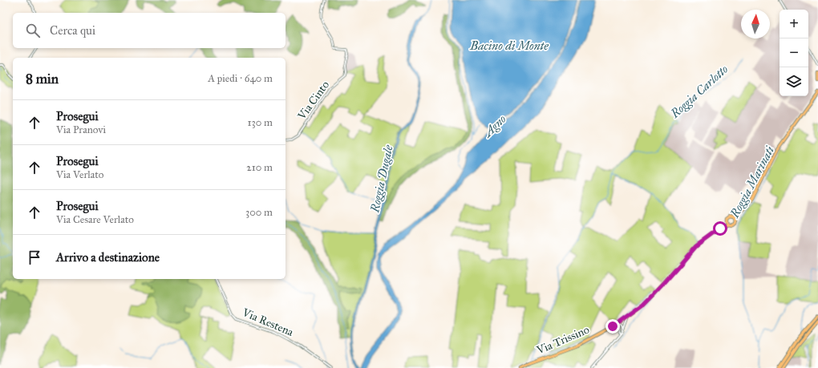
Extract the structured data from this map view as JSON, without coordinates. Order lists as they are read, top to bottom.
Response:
{
  "streets": {
    "main road": ["Via Trissino"],
    "street": ["Via Cinto", "Via Restena"]
  },
  "water": [
    "Bacino di Monte",
    "Roggia Carlotto",
    "Agno",
    "Roggia Dugale",
    "Roggia Marinati"
  ],
  "north": "top",
  "page": {
    "map_buttons": ["+", "−"],
    "search": "Cerca qui",
    "heading": ["8 min", "A piedi · 640 m"],
    "list": [
      ["Prosegui", "Via Pranovi", "130 m"],
      ["Prosegui", "Via Verlato", "210 m"],
      ["Prosegui", "Via Cesare Verlato", "300 m"],
      "Arrivo a destinazione"
    ]
  }
}
